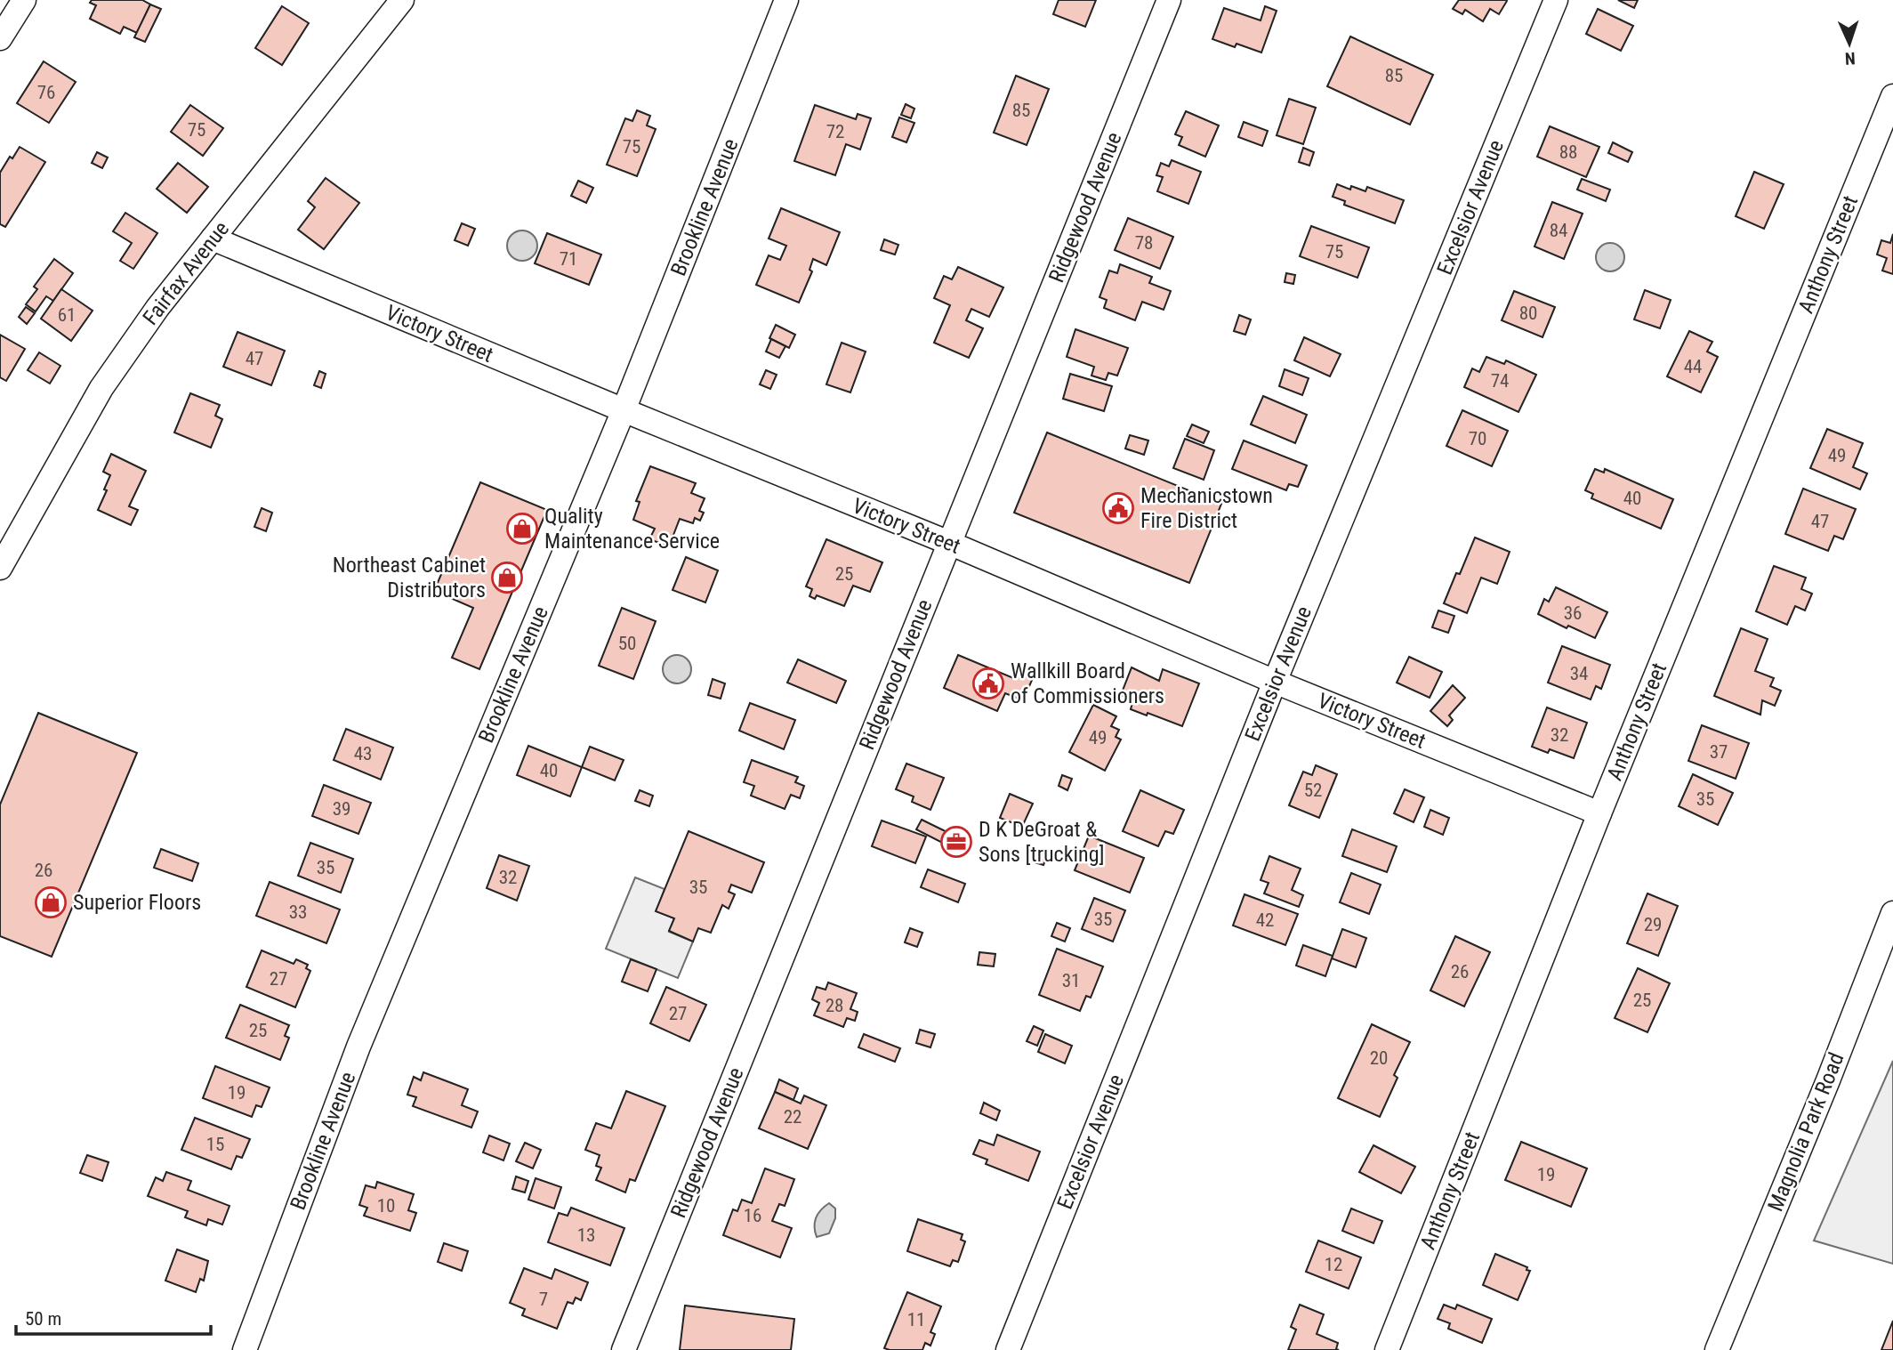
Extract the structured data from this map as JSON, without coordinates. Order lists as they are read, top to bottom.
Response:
{
  "streets": {
    "street": [
      "Brookline Avenue",
      "Ridgewood Avenue",
      "Excelsior Avenue",
      "Anthony Street",
      "Fairfax Avenue",
      "Victory Street",
      "Magnolia Park Road"
    ]
  },
  "crossings": [
    ["Brookline Avenue", "Victory Street"],
    ["Ridgewood Avenue", "Victory Street"],
    ["Excelsior Avenue", "Victory Street"],
    ["Anthony Street", "Victory Street"],
    ["Fairfax Avenue", "Victory Street"]
  ],
  "places": {
    "public building": ["Mechanicstown Fire District", "Wallkill Board of Commissioners"],
    "shop": ["Quality Maintenance Service", "Northeast Cabinet Distributors", "Superior Floors"],
    "office": ["D K DeGroat & Sons [trucking]"]
  },
  "house_numbers": [
    "85",
    "76",
    "85",
    "75",
    "72",
    "75",
    "88",
    "84",
    "78",
    "75",
    "71",
    "80",
    "61",
    "47",
    "44",
    "74",
    "70",
    "49",
    "40",
    "47",
    "25",
    "36",
    "50",
    "34",
    "32",
    "49",
    "37",
    "43",
    "40",
    "52",
    "35",
    "39",
    "35",
    "26",
    "32",
    "35",
    "33",
    "35",
    "42",
    "29",
    "26",
    "27",
    "31",
    "25",
    "28",
    "27",
    "25",
    "20",
    "19",
    "22",
    "15",
    "19",
    "10",
    "16",
    "13",
    "12",
    "7",
    "11"
  ],
  "scale_bar": "50 m",
  "north": "bottom"
}
